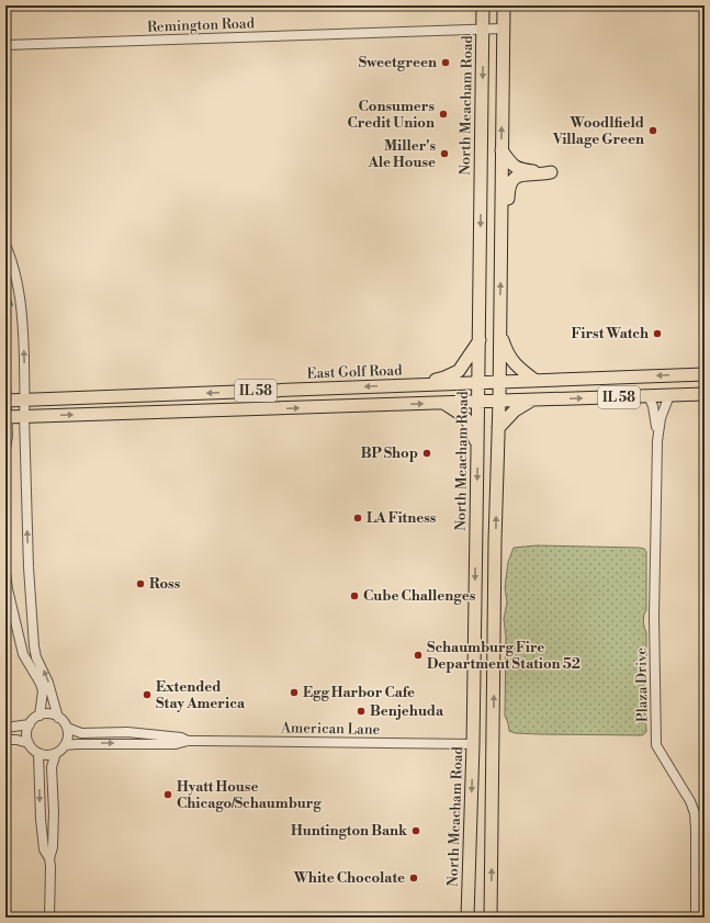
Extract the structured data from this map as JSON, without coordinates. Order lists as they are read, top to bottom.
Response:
{
  "streets": {
    "main road": ["North Meacham Road", "East Golf Road", "IL 58"],
    "street": ["Remington Road", "Plaza Drive", "American Lane"]
  },
  "crossings": [
    ["Remington Road", "North Meacham Road"],
    ["North Meacham Road", "East Golf Road"],
    ["North Meacham Road", "IL 58"],
    ["North Meacham Road", "American Lane"],
    ["IL 58", "Plaza Drive"]
  ],
  "places": [
    "Sweetgreen",
    "Consumers Credit Union",
    "Woodlfield Village Green",
    "Miller's Ale House",
    "First Watch",
    "BP Shop",
    "LA Fitness",
    "Ross",
    "Cube Challenges",
    "Schaumburg Fire Department Station 52",
    "Egg Harbor Cafe",
    "Extended Stay America",
    "Benjehuda",
    "Hyatt House Chicago/Schaumburg",
    "Huntington Bank",
    "White Chocolate"
  ]
}
